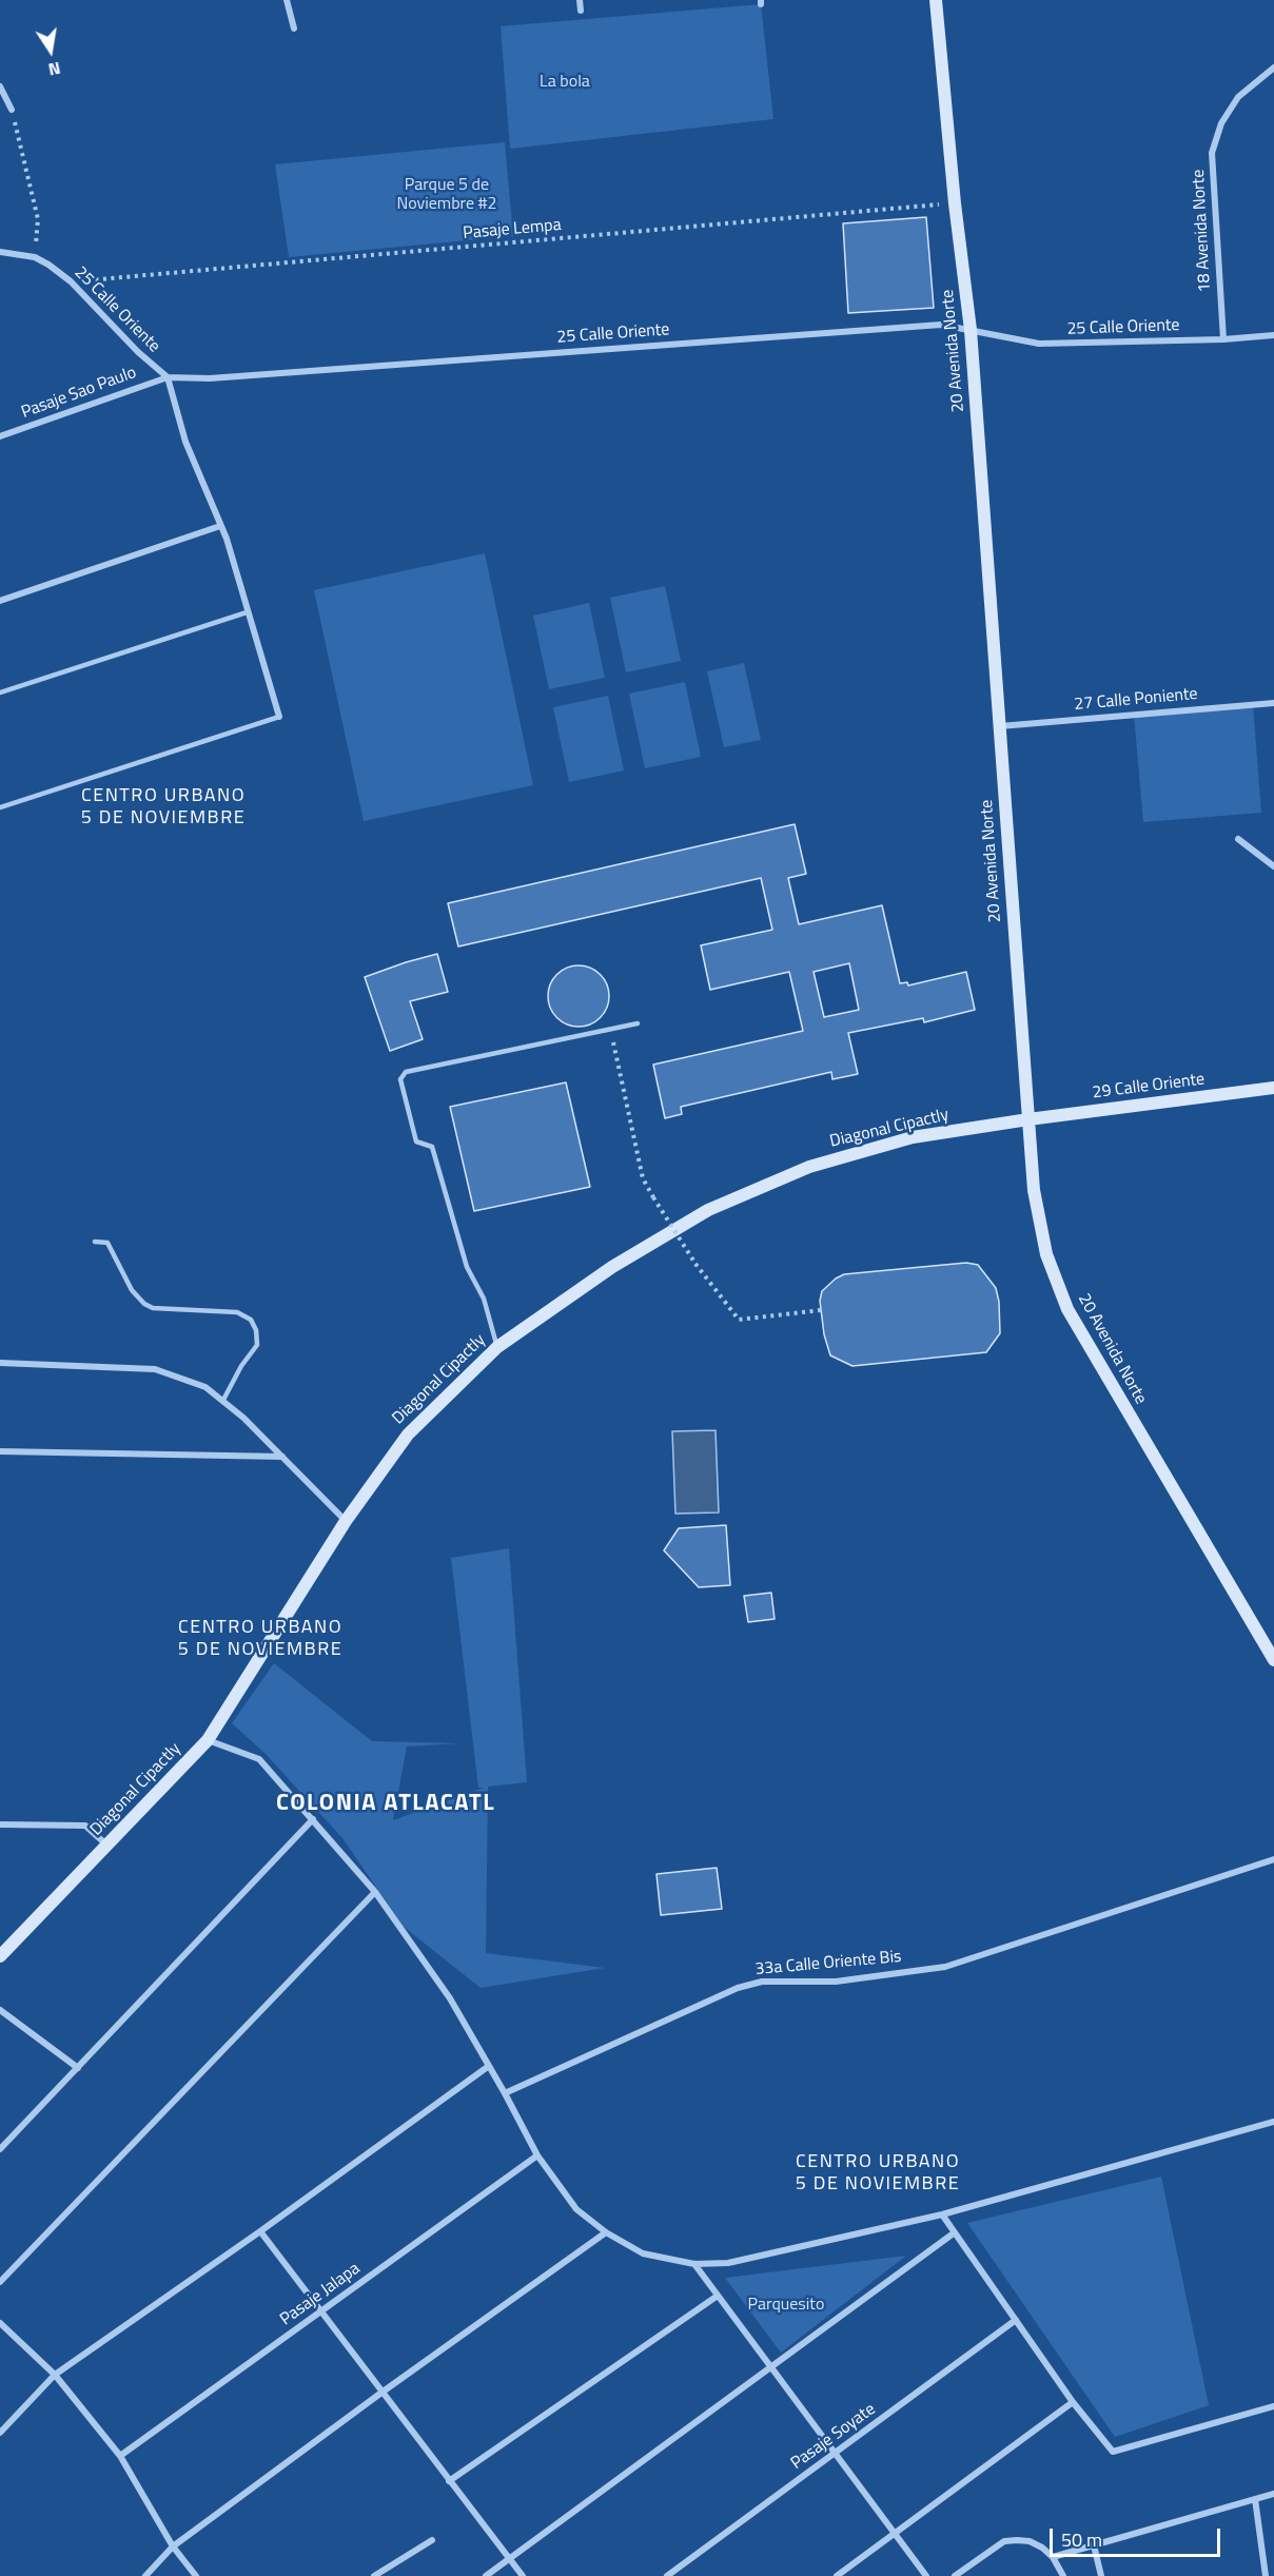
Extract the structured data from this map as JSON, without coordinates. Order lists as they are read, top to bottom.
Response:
{
  "streets": {
    "street": [
      "18 Avenida Norte",
      "25 Calle Oriente",
      "20 Avenida Norte",
      "Pasaje Sao Paulo",
      "27 Calle Poniente",
      "29 Calle Oriente",
      "Diagonal Cipactly",
      "33a Calle Oriente Bis",
      "Pasaje Jalapa",
      "Pasaje Soyate"
    ],
    "path": ["Pasaje Lempa"]
  },
  "crossings": [
    ["Pasaje Lempa", "25 Calle Oriente"],
    ["Pasaje Lempa", "20 Avenida Norte"],
    ["18 Avenida Norte", "25 Calle Oriente"],
    ["25 Calle Oriente", "20 Avenida Norte"],
    ["25 Calle Oriente", "Pasaje Sao Paulo"],
    ["20 Avenida Norte", "27 Calle Poniente"],
    ["20 Avenida Norte", "29 Calle Oriente"],
    ["20 Avenida Norte", "Diagonal Cipactly"],
    ["29 Calle Oriente", "Diagonal Cipactly"]
  ],
  "districts": [
    "CENTRO URBANO 5 DE NOVIEMBRE",
    "CENTRO URBANO 5 DE NOVIEMBRE",
    "COLONIA ATLACATL",
    "CENTRO URBANO 5 DE NOVIEMBRE"
  ],
  "parks": ["La bola", "Parque 5 de Noviembre #2", "Parquesito"],
  "scale_bar": "50 m",
  "north": "bottom"
}
